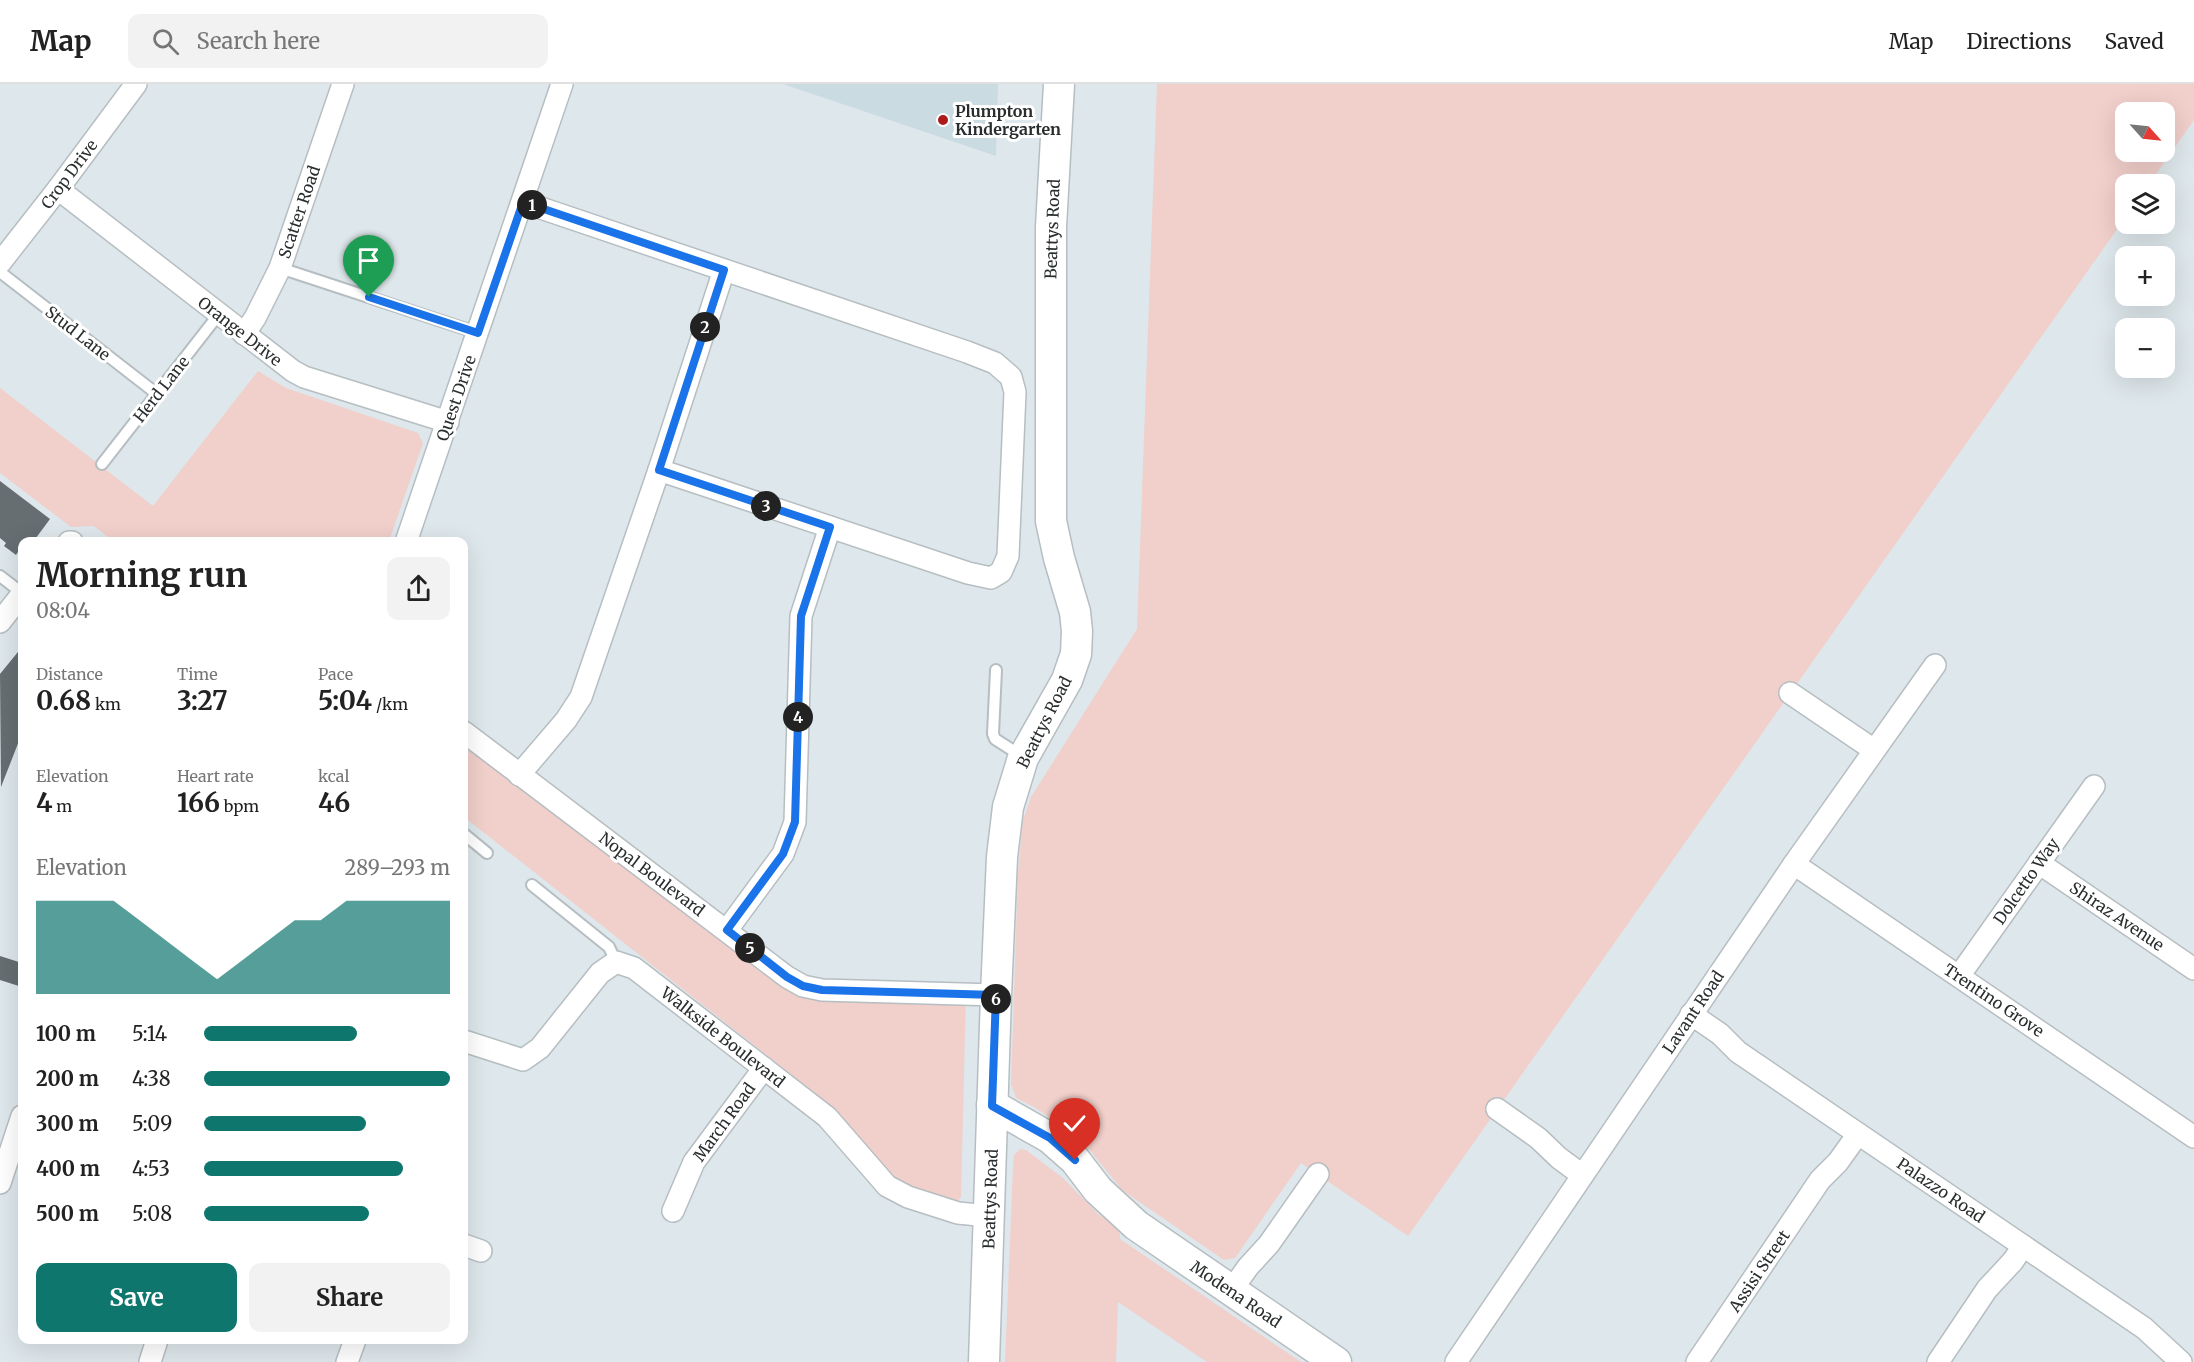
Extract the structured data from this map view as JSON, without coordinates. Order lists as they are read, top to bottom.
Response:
{
  "streets": {
    "street": [
      "Crop Drive",
      "Scatter Road",
      "Beattys Road",
      "Orange Drive",
      "Quest Drive",
      "Nopal Boulevard",
      "Dolcetto Way",
      "Shiraz Avenue",
      "Trentino Grove",
      "Lavant Road",
      "Walkside Boulevard",
      "March Road",
      "Palazzo Road",
      "Assisi Street",
      "Modena Road"
    ],
    "lane": ["Stud Lane", "Herd Lane"]
  },
  "crossings": [
    ["Crop Drive", "Orange Drive"],
    ["Scatter Road", "Orange Drive"],
    ["Beattys Road", "Nopal Boulevard"],
    ["Beattys Road", "Walkside Boulevard"],
    ["Beattys Road", "Modena Road"],
    ["Orange Drive", "Herd Lane"],
    ["Orange Drive", "Quest Drive"],
    ["Stud Lane", "Herd Lane"],
    ["Dolcetto Way", "Shiraz Avenue"],
    ["Dolcetto Way", "Trentino Grove"],
    ["Trentino Grove", "Lavant Road"],
    ["Lavant Road", "Palazzo Road"],
    ["Walkside Boulevard", "March Road"],
    ["Palazzo Road", "Assisi Street"]
  ],
  "places": ["Plumpton Kindergarten"],
  "north": "bottom right",
  "page": {
    "header": "Map",
    "search": "Search here",
    "nav": ["Map", "Directions", "Saved"],
    "map_buttons": ["+", "−"],
    "pins": [
      "1",
      "2",
      "3",
      "4",
      "5",
      "6"
    ],
    "heading": ["Morning run", "08:04"],
    "stats": [
      ["Distance", "0.68 km"],
      ["Time", "3:27"],
      ["Pace", "5:04 /km"],
      ["Elevation", "4 m"],
      ["Heart rate", "166 bpm"],
      ["kcal", "46"]
    ],
    "chart": ["Elevation", "289–293 m"],
    "list": [
      {
        "name": "100 m",
        "note": "5:14"
      },
      {
        "name": "200 m",
        "note": "4:38"
      },
      {
        "name": "300 m",
        "note": "5:09"
      },
      {
        "name": "400 m",
        "note": "4:53"
      },
      {
        "name": "500 m",
        "note": "5:08"
      }
    ],
    "buttons": ["Save", "Share"]
  }
}
